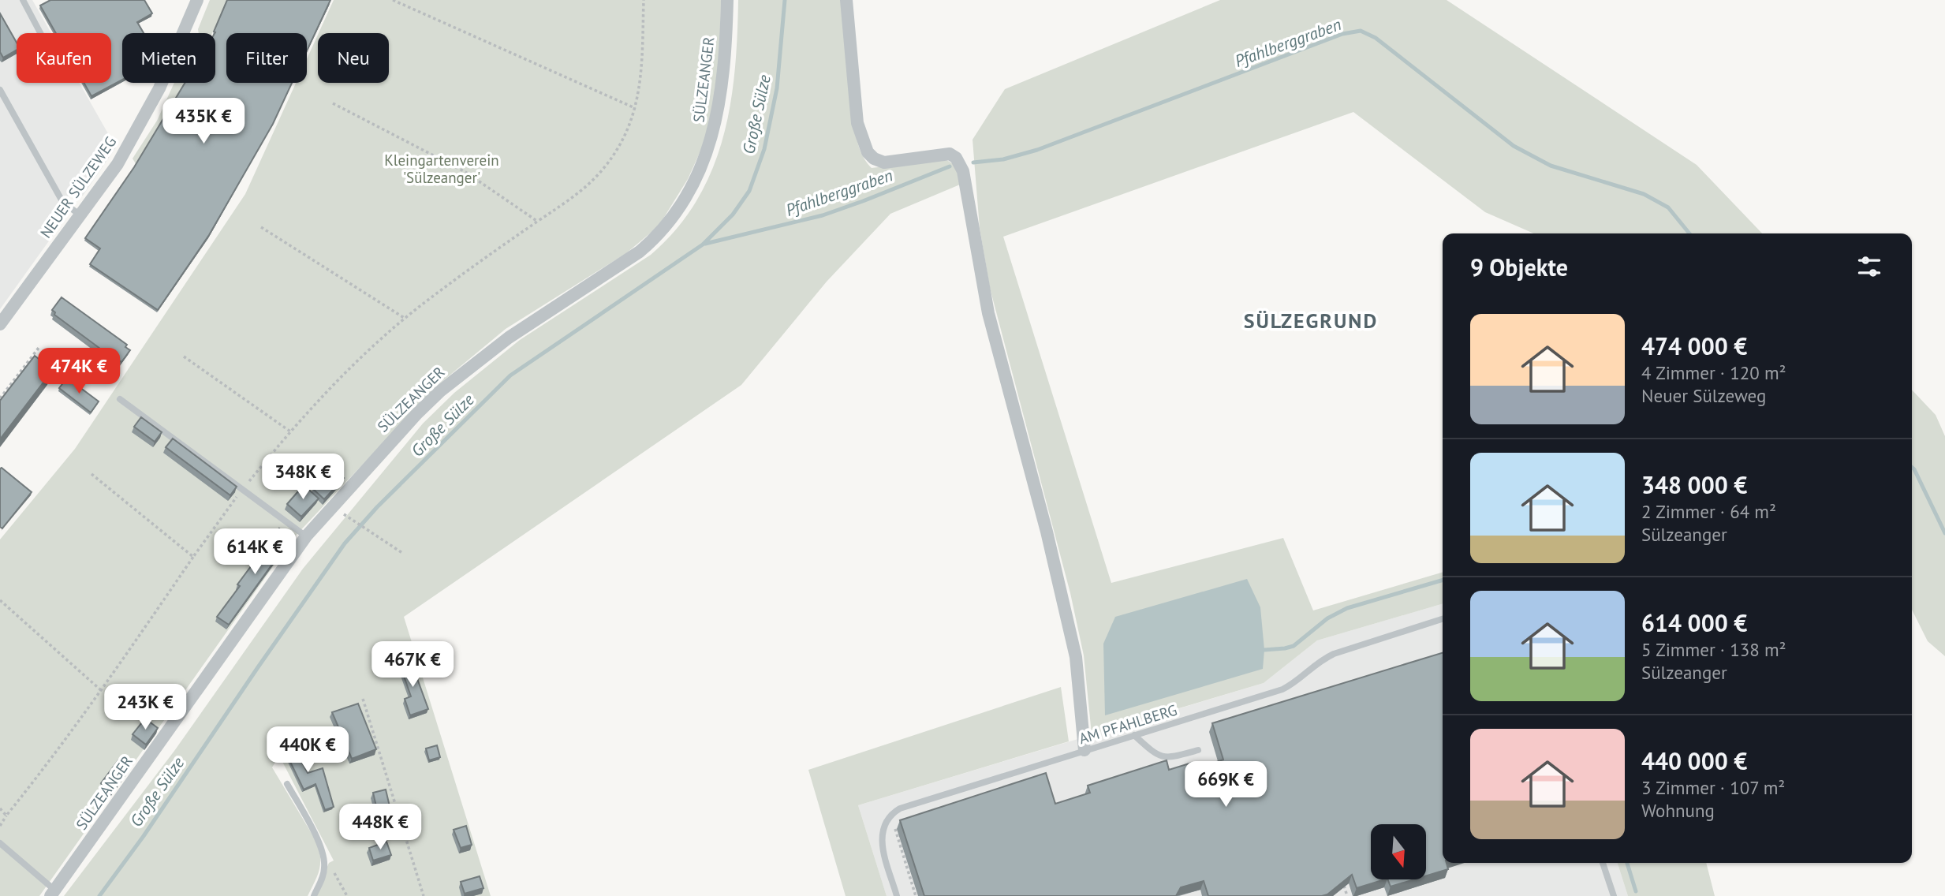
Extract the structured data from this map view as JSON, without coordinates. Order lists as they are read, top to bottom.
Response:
{
  "streets": {
    "street": ["SÜLZEANGER", "NEUER SÜLZEWEG"],
    "lane": ["AM PFAHLBERG"]
  },
  "districts": ["SÜLZEGRUND"],
  "water": ["Pfahlberggraben", "Große Sülze"],
  "parks": ["Kleingartenverein 'Sülzeanger'"],
  "north": "bottom",
  "page": {
    "chip": [
      "Kaufen",
      "Mieten",
      "Filter",
      "Neu"
    ],
    "price": [
      "435K €",
      "474K €",
      "348K €",
      "614K €",
      "467K €",
      "243K €",
      "440K €",
      "669K €",
      "448K €"
    ],
    "heading": "9 Objekte",
    "list": [
      {
        "name": "474 000 €",
        "note": "4 Zimmer · 120 m² · Neuer Sülzeweg"
      },
      {
        "name": "348 000 €",
        "note": "2 Zimmer · 64 m² · Sülzeanger"
      },
      {
        "name": "614 000 €",
        "note": "5 Zimmer · 138 m² · Sülzeanger"
      },
      {
        "name": "440 000 €",
        "note": "3 Zimmer · 107 m² · Wohnung"
      }
    ]
  }
}
